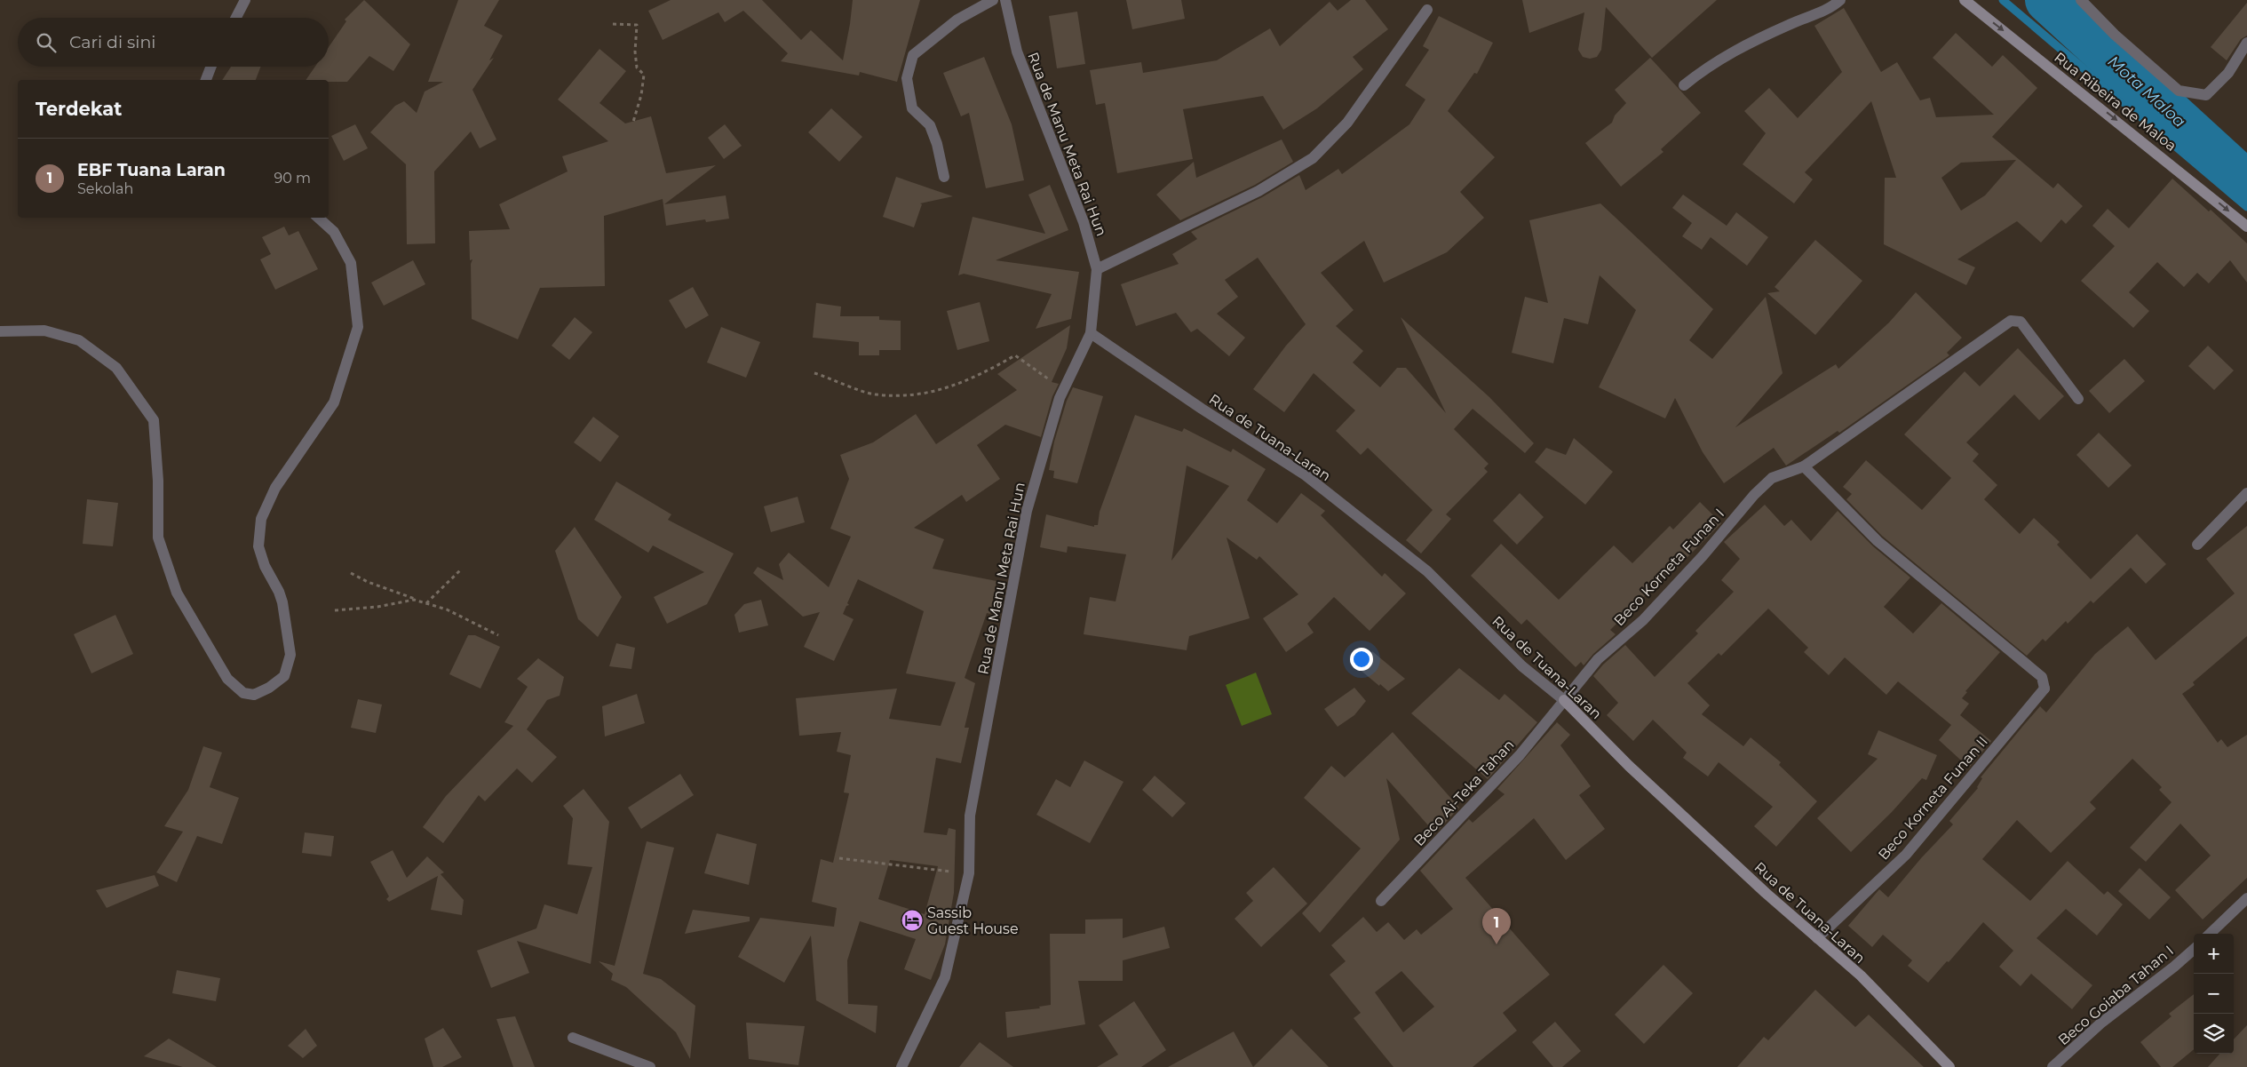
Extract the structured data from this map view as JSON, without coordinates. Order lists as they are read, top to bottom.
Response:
{
  "streets": {
    "street": [
      "Rua Ribeira de Maloa",
      "Rua de Manu Meta Rai Hun",
      "Rua de Tuana-Laran",
      "Beco Korneta Funan I",
      "Beco Ai-Teka Tahan",
      "Beco Korneta Funan II",
      "Beco Goiaba Tahan I"
    ]
  },
  "crossings": [
    ["Rua de Manu Meta Rai Hun", "Rua de Tuana-Laran"],
    ["Rua de Tuana-Laran", "Beco Korneta Funan I"],
    ["Rua de Tuana-Laran", "Beco Ai-Teka Tahan"],
    ["Rua de Tuana-Laran", "Beco Korneta Funan II"],
    ["Beco Korneta Funan I", "Beco Ai-Teka Tahan"],
    ["Beco Korneta Funan I", "Beco Korneta Funan II"]
  ],
  "one_way": ["Rua Ribeira de Maloa"],
  "water": ["Mota Maloa"],
  "places": {
    "hotel": ["Sassib Guest House"]
  },
  "page": {
    "search": "Cari di sini",
    "heading": "Terdekat",
    "list": [
      {
        "mark": "1",
        "name": "EBF Tuana Laran",
        "note": "Sekolah",
        "value": "90 m"
      }
    ],
    "pins": "1",
    "map_buttons": ["+", "−"]
  }
}
